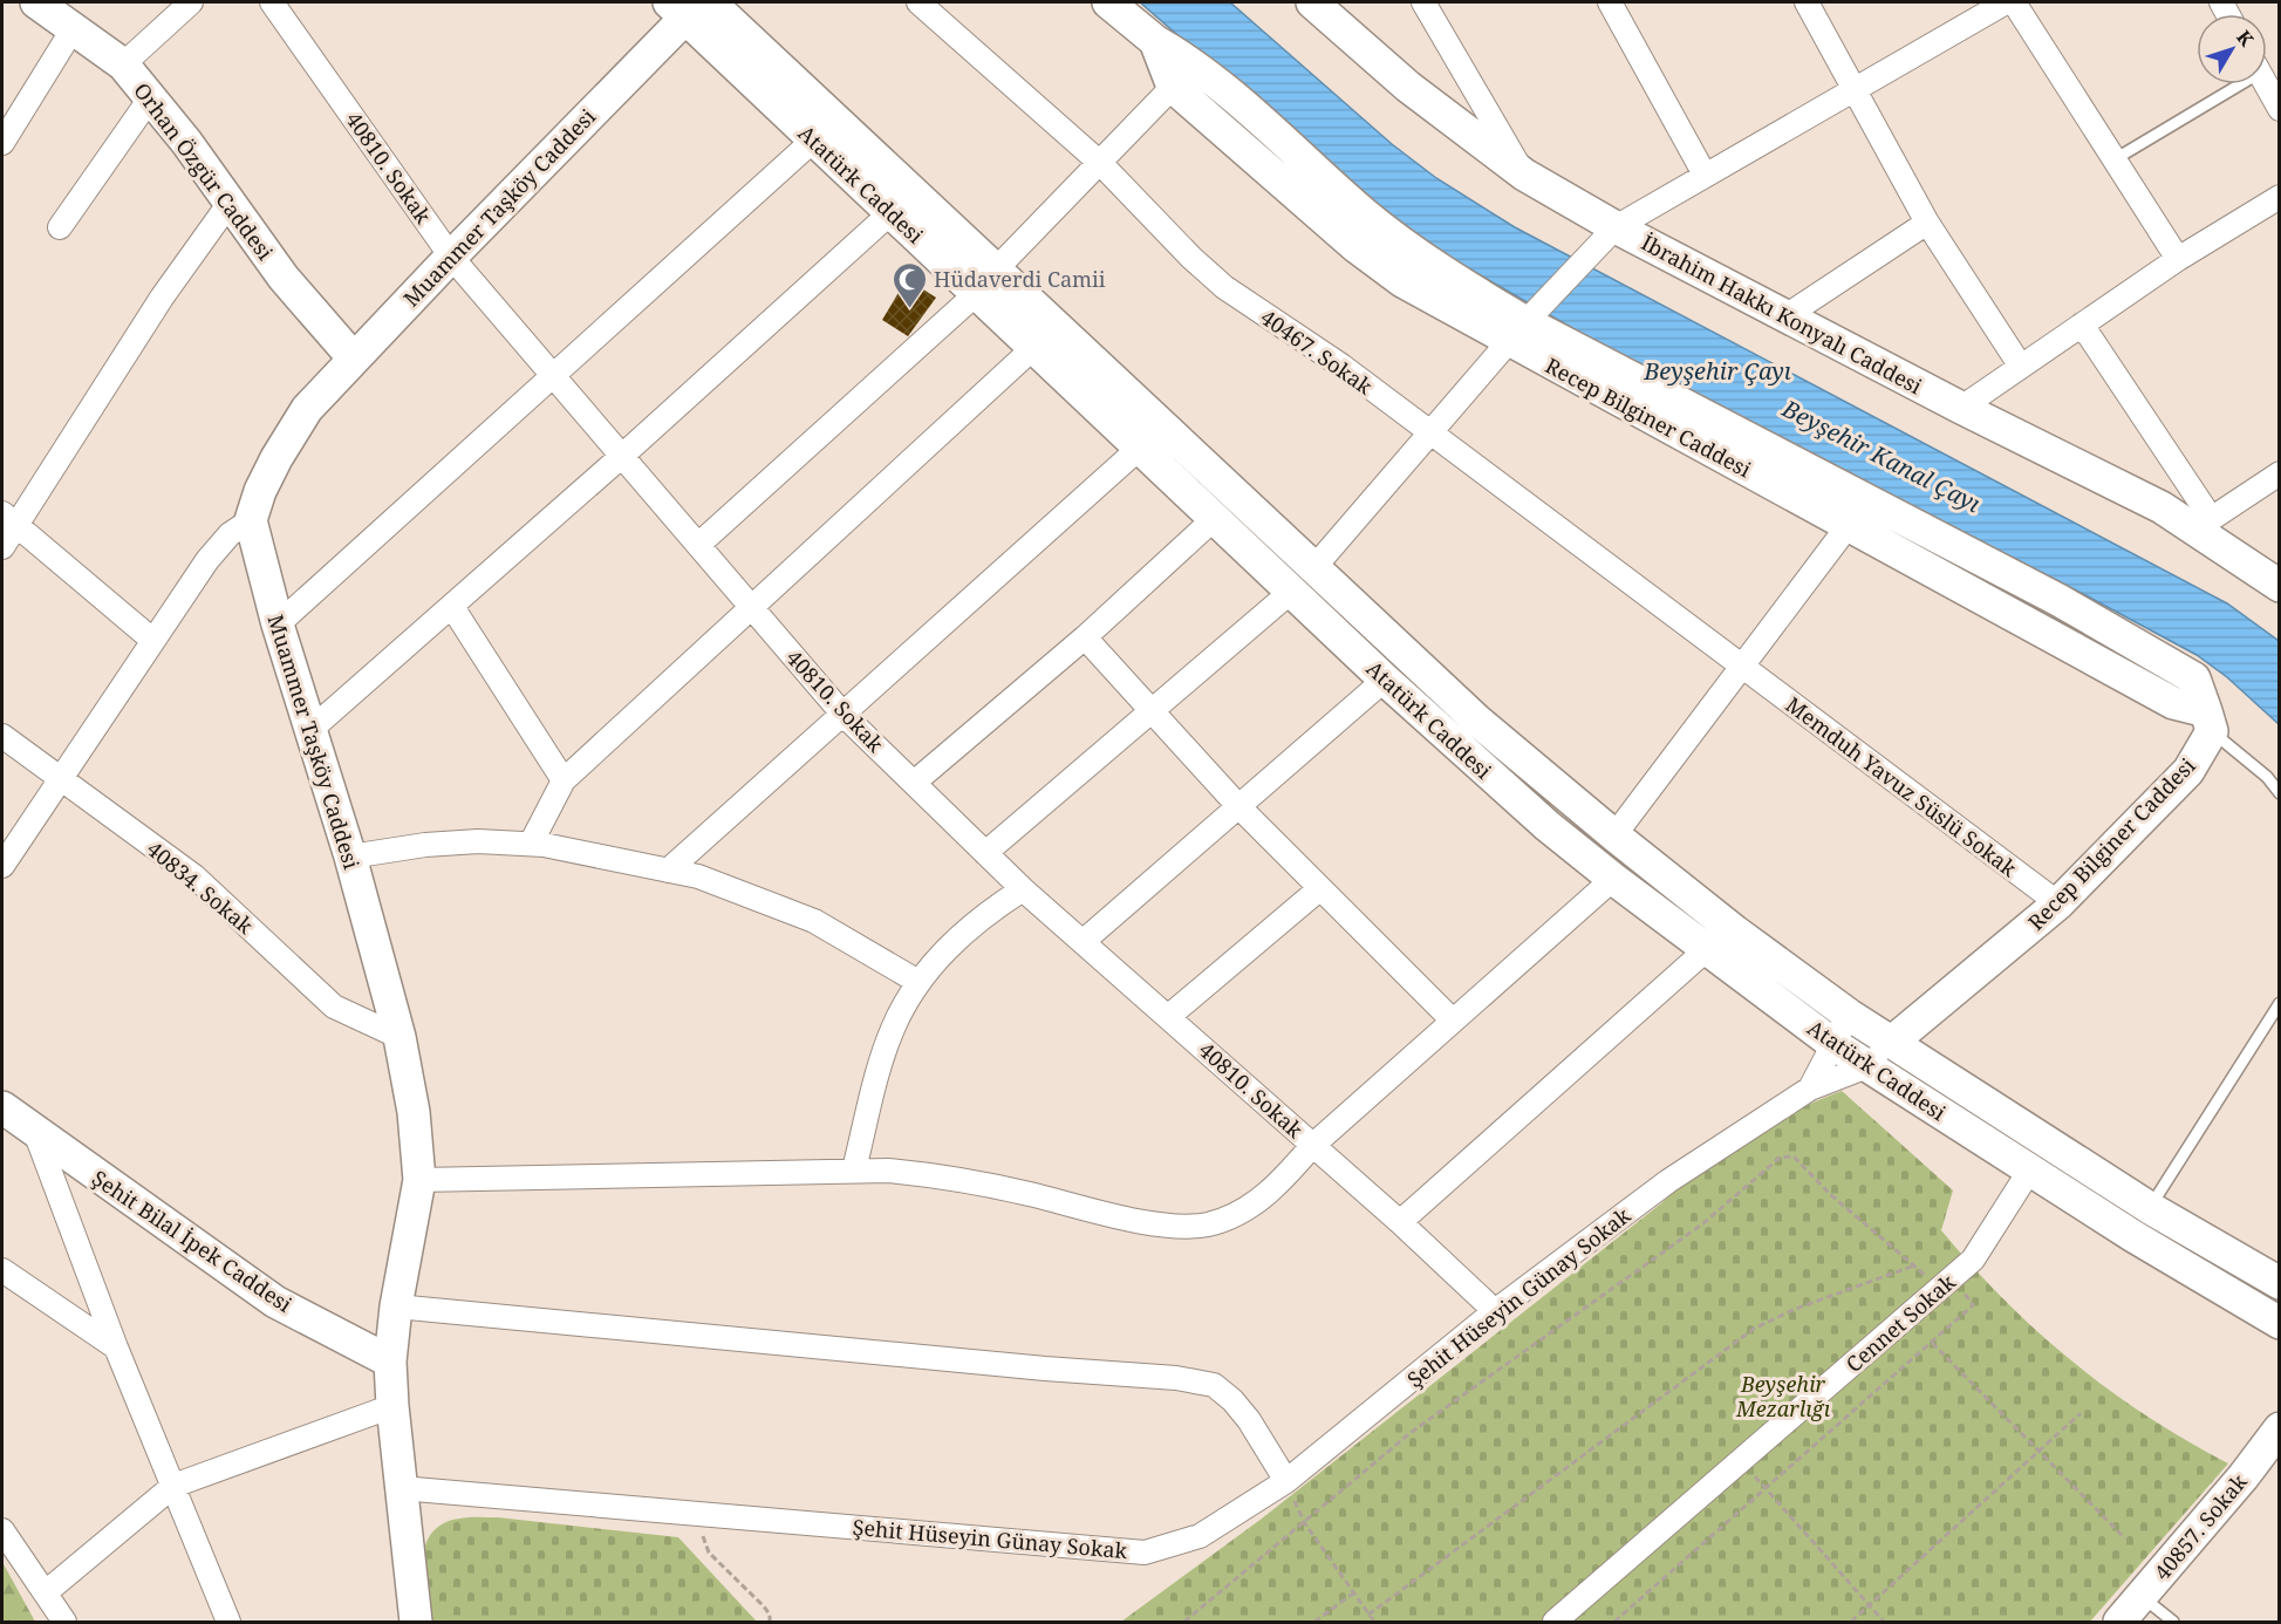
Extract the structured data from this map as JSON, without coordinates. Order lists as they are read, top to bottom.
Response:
{
  "streets": {
    "street": [
      "40810. Sokak",
      "Orhan Özgür Caddesi",
      "Atatürk Caddesi",
      "Muammer Taşköy Caddesi",
      "İbrahim Hakkı Konyalı Caddesi",
      "40467. Sokak",
      "Recep Bilginer Caddesi",
      "Memduh Yavuz Süslü Sokak",
      "40834. Sokak",
      "Şehit Bilal İpek Caddesi",
      "Şehit Hüseyin Günay Sokak",
      "Cennet Sokak",
      "40857. Sokak"
    ]
  },
  "crossings": [
    ["40810. Sokak", "Muammer Taşköy Caddesi"],
    ["40810. Sokak", "Şehit Hüseyin Günay Sokak"],
    ["Orhan Özgür Caddesi", "Muammer Taşköy Caddesi"],
    ["Atatürk Caddesi", "Muammer Taşköy Caddesi"],
    ["Atatürk Caddesi", "Recep Bilginer Caddesi"],
    ["Atatürk Caddesi", "Şehit Hüseyin Günay Sokak"],
    ["Atatürk Caddesi", "Cennet Sokak"],
    ["Muammer Taşköy Caddesi", "40834. Sokak"],
    ["Muammer Taşköy Caddesi", "Şehit Bilal İpek Caddesi"],
    ["Muammer Taşköy Caddesi", "Şehit Hüseyin Günay Sokak"],
    ["40467. Sokak", "Memduh Yavuz Süslü Sokak"],
    ["Recep Bilginer Caddesi", "Memduh Yavuz Süslü Sokak"]
  ],
  "water": ["Beyşehir Çayı", "Beyşehir Kanal Çayı"],
  "parks": ["Beyşehir Mezarlığı"],
  "places": {
    "mosque": ["Hüdaverdi Camii"]
  },
  "north": "top right"
}
